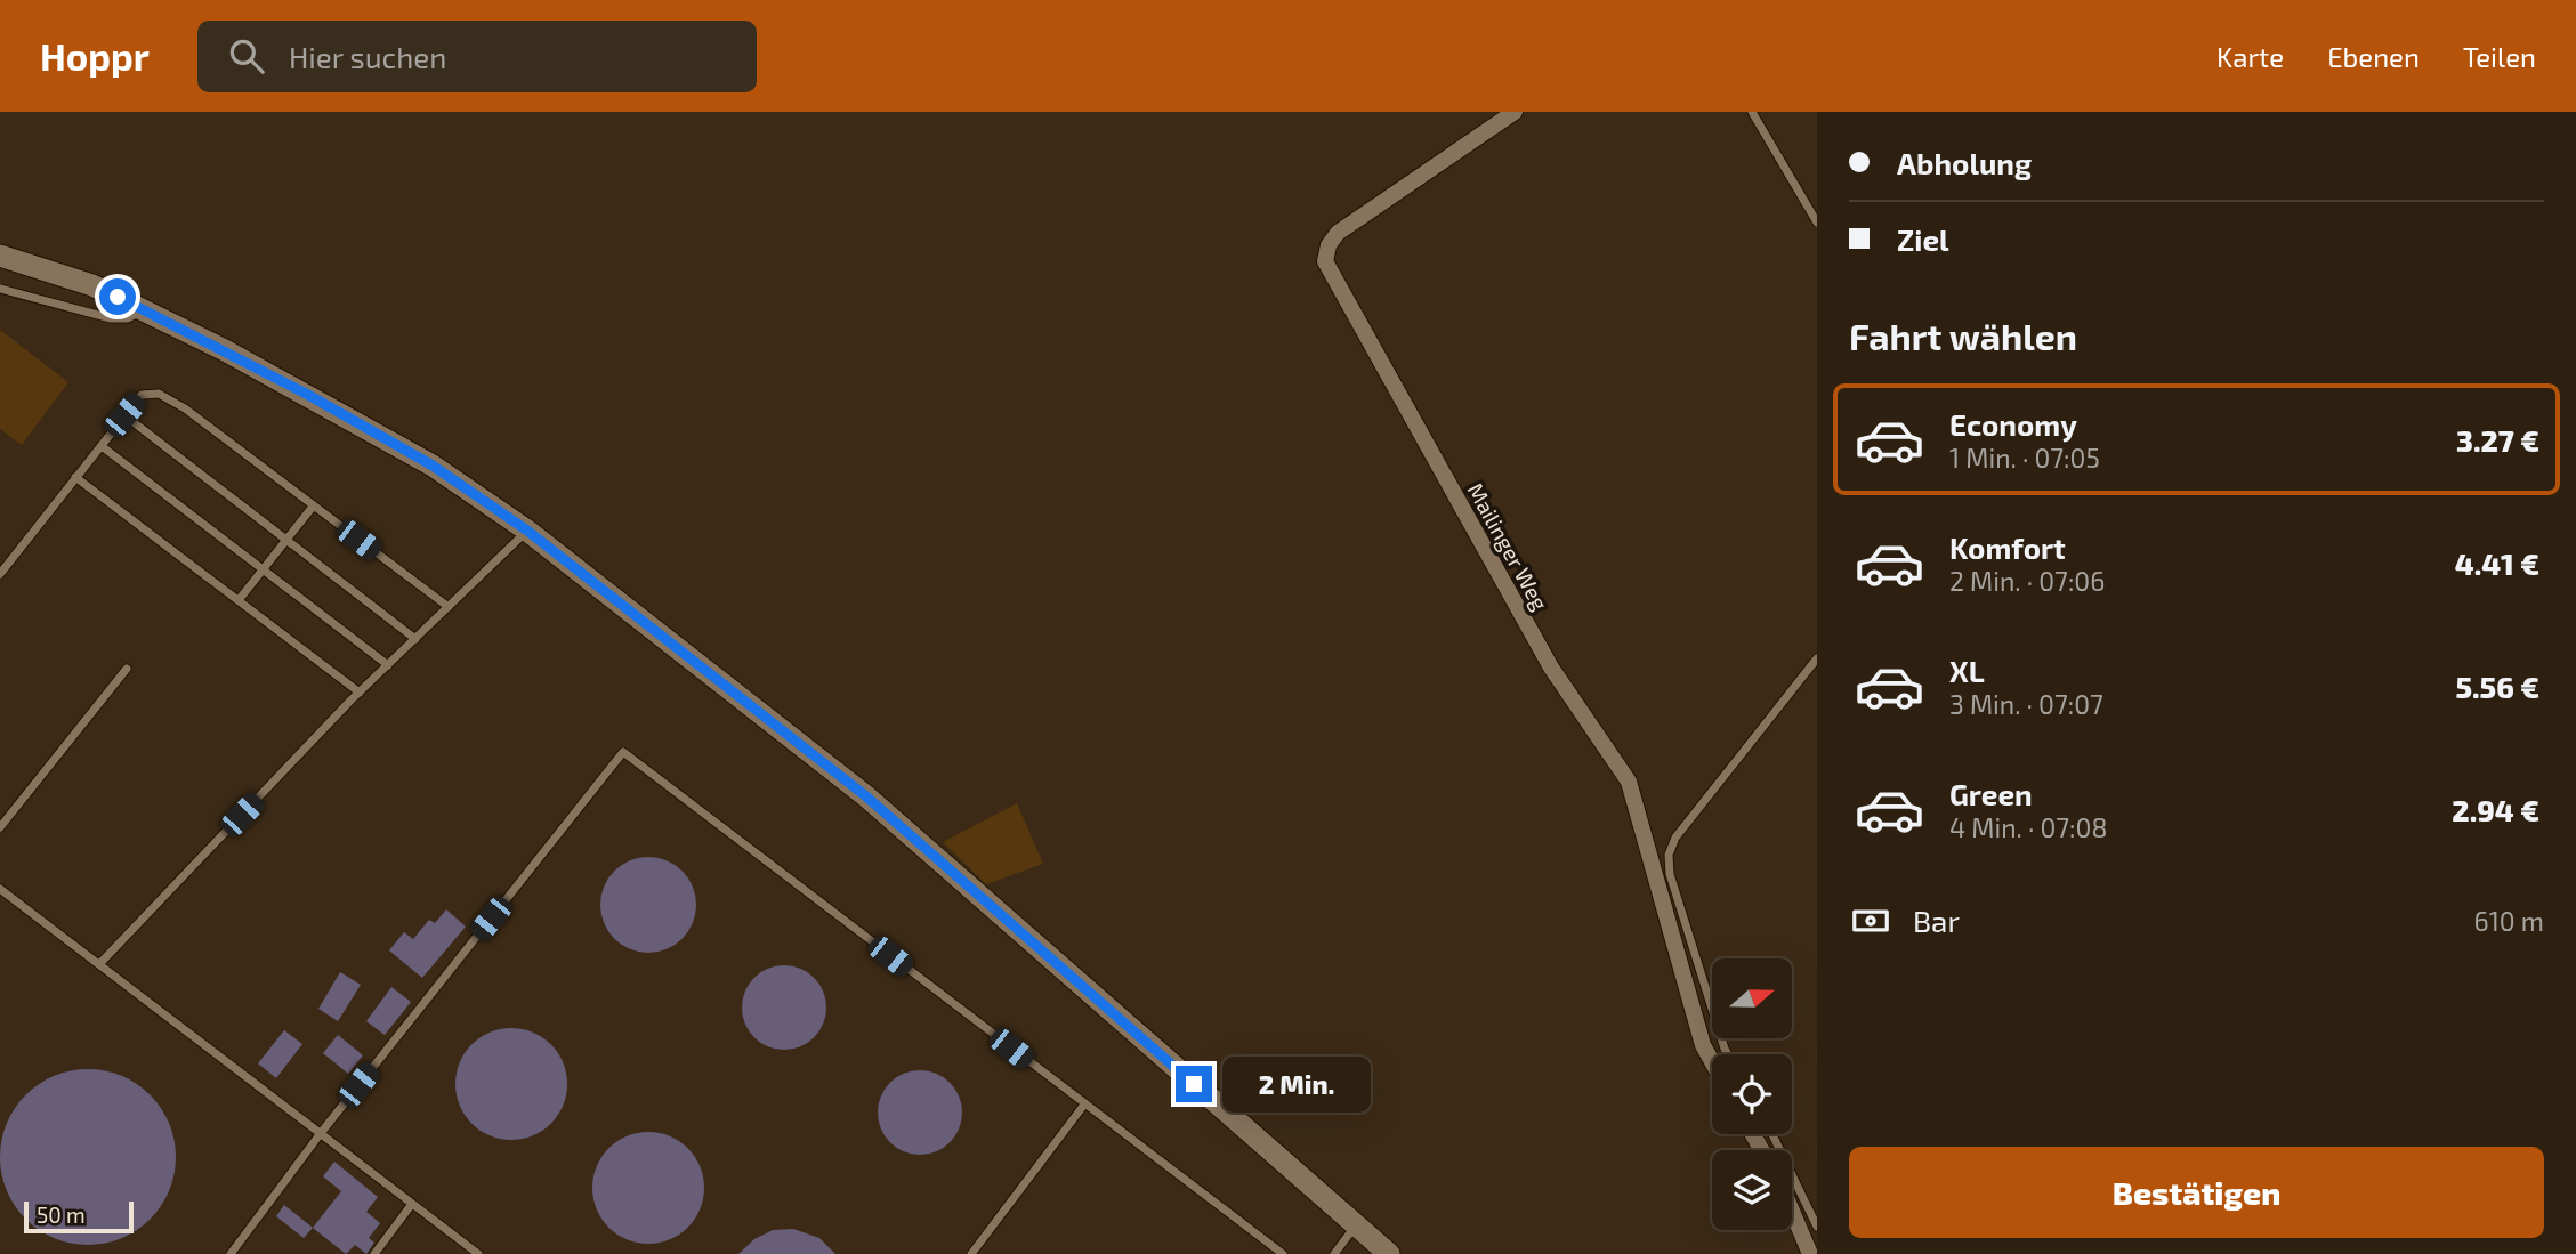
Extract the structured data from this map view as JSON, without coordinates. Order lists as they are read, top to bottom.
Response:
{
  "streets": {
    "street": ["Mailinger Weg"]
  },
  "scale_bar": "50 m",
  "north": "right",
  "page": {
    "header": "Hoppr",
    "search": "Hier suchen",
    "nav": ["Karte", "Ebenen", "Teilen"],
    "banner": ["Abholung", "Ziel"],
    "heading": "Fahrt wählen",
    "list": [
      {
        "name": "Economy",
        "note": "1 Min. · 07:05",
        "value": "3.27 €"
      },
      {
        "name": "Komfort",
        "note": "2 Min. · 07:06",
        "value": "4.41 €"
      },
      {
        "name": "XL",
        "note": "3 Min. · 07:07",
        "value": "5.56 €"
      },
      {
        "name": "Green",
        "note": "4 Min. · 07:08",
        "value": "2.94 €"
      }
    ],
    "pay": ["Bar", "610 m"],
    "bubble": "2 Min.",
    "buttons": "Bestätigen",
    "scale": "50 m"
  }
}
